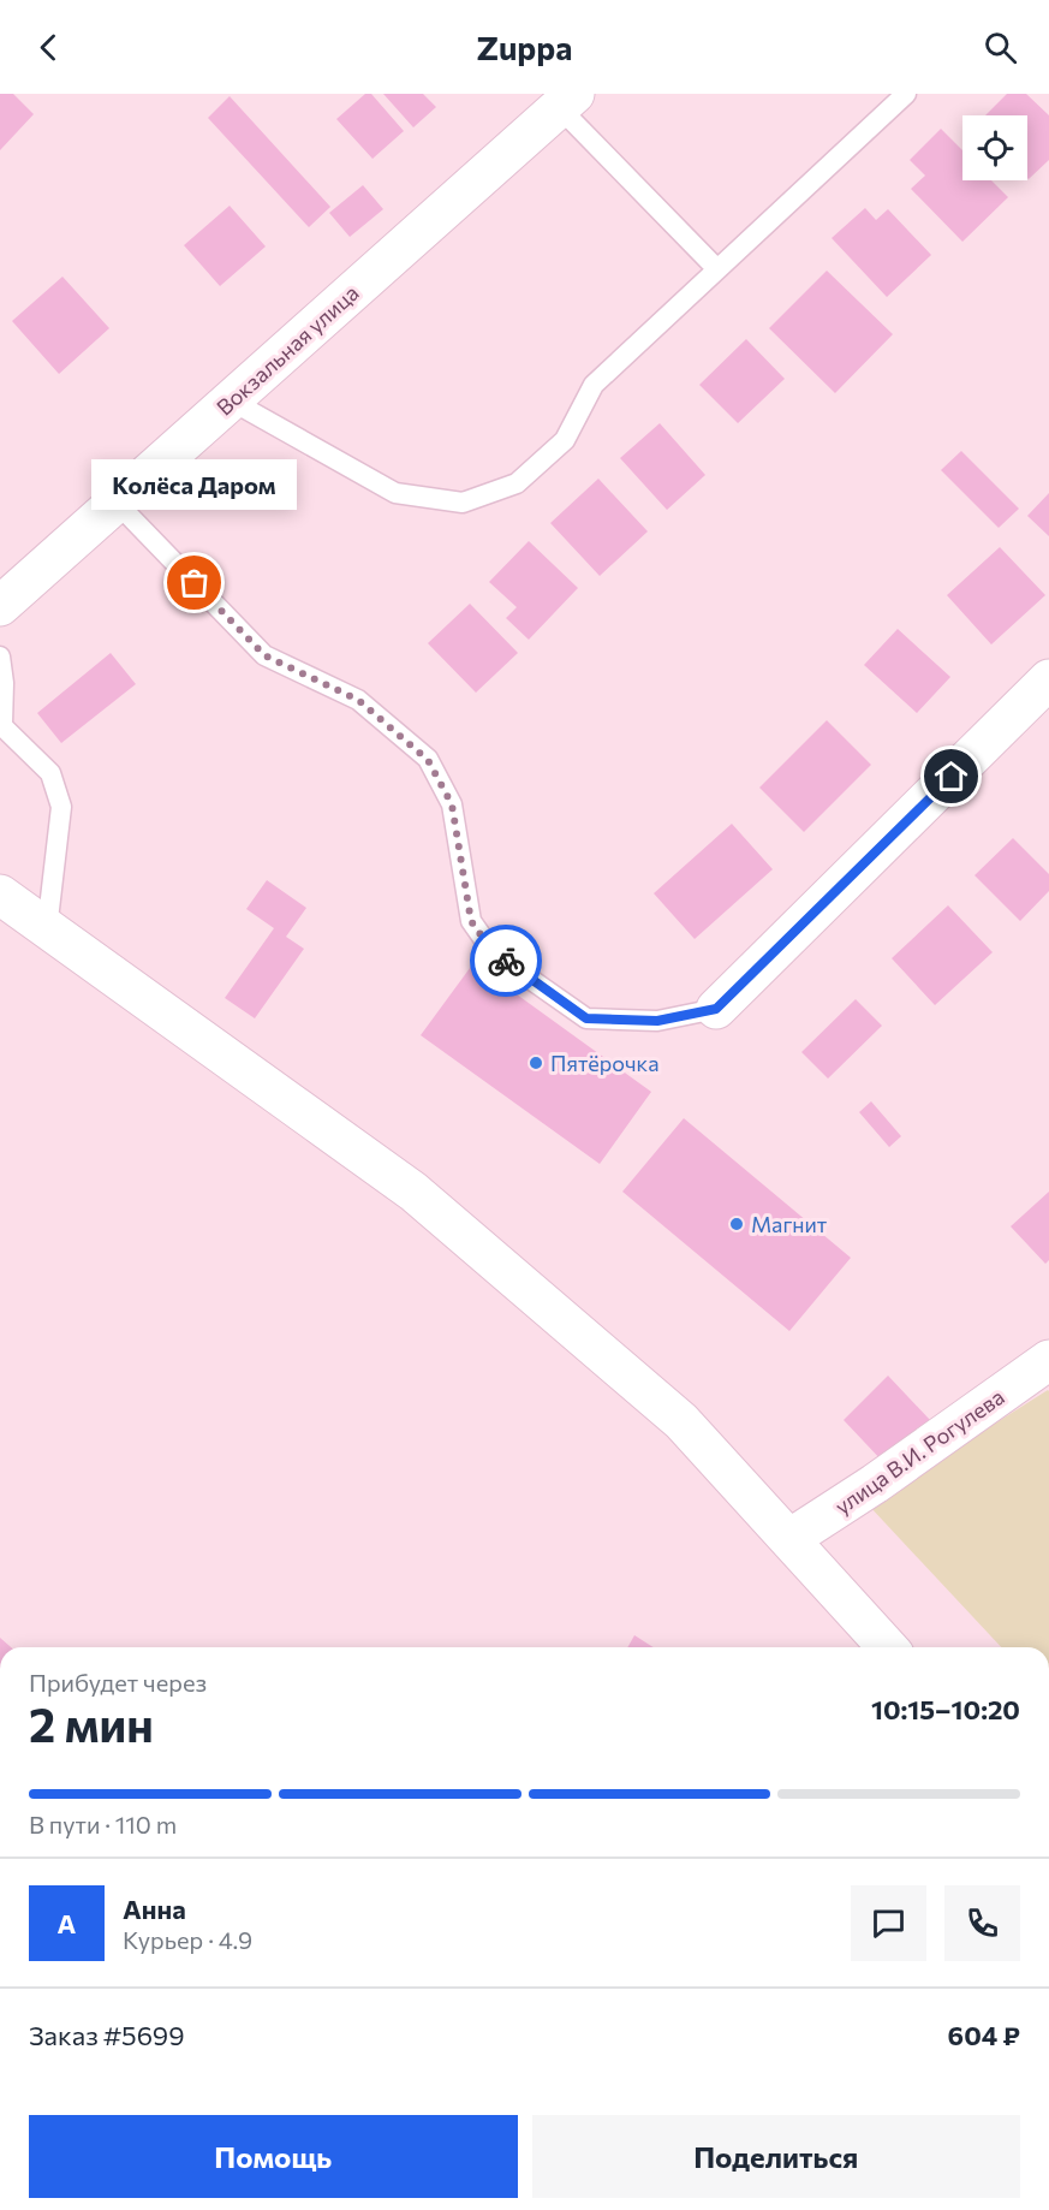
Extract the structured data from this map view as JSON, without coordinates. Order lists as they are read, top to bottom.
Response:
{
  "streets": {
    "street": ["Вокзальная улица", "улица В.И. Рогулева"]
  },
  "places": ["Колёса Даром", "Пятёрочка", "Магнит"],
  "page": {
    "header": "Zuppa",
    "bubble": "Колёса Даром",
    "heading": ["2 мин", "Прибудет через", "10:15–10:20"],
    "panel": [
      "Анна",
      "Курьер · 4.9",
      "Заказ #5699",
      "604 ₽"
    ],
    "bar": "В пути · 110 m",
    "round": "А",
    "buttons": ["Помощь", "Поделиться"]
  }
}
